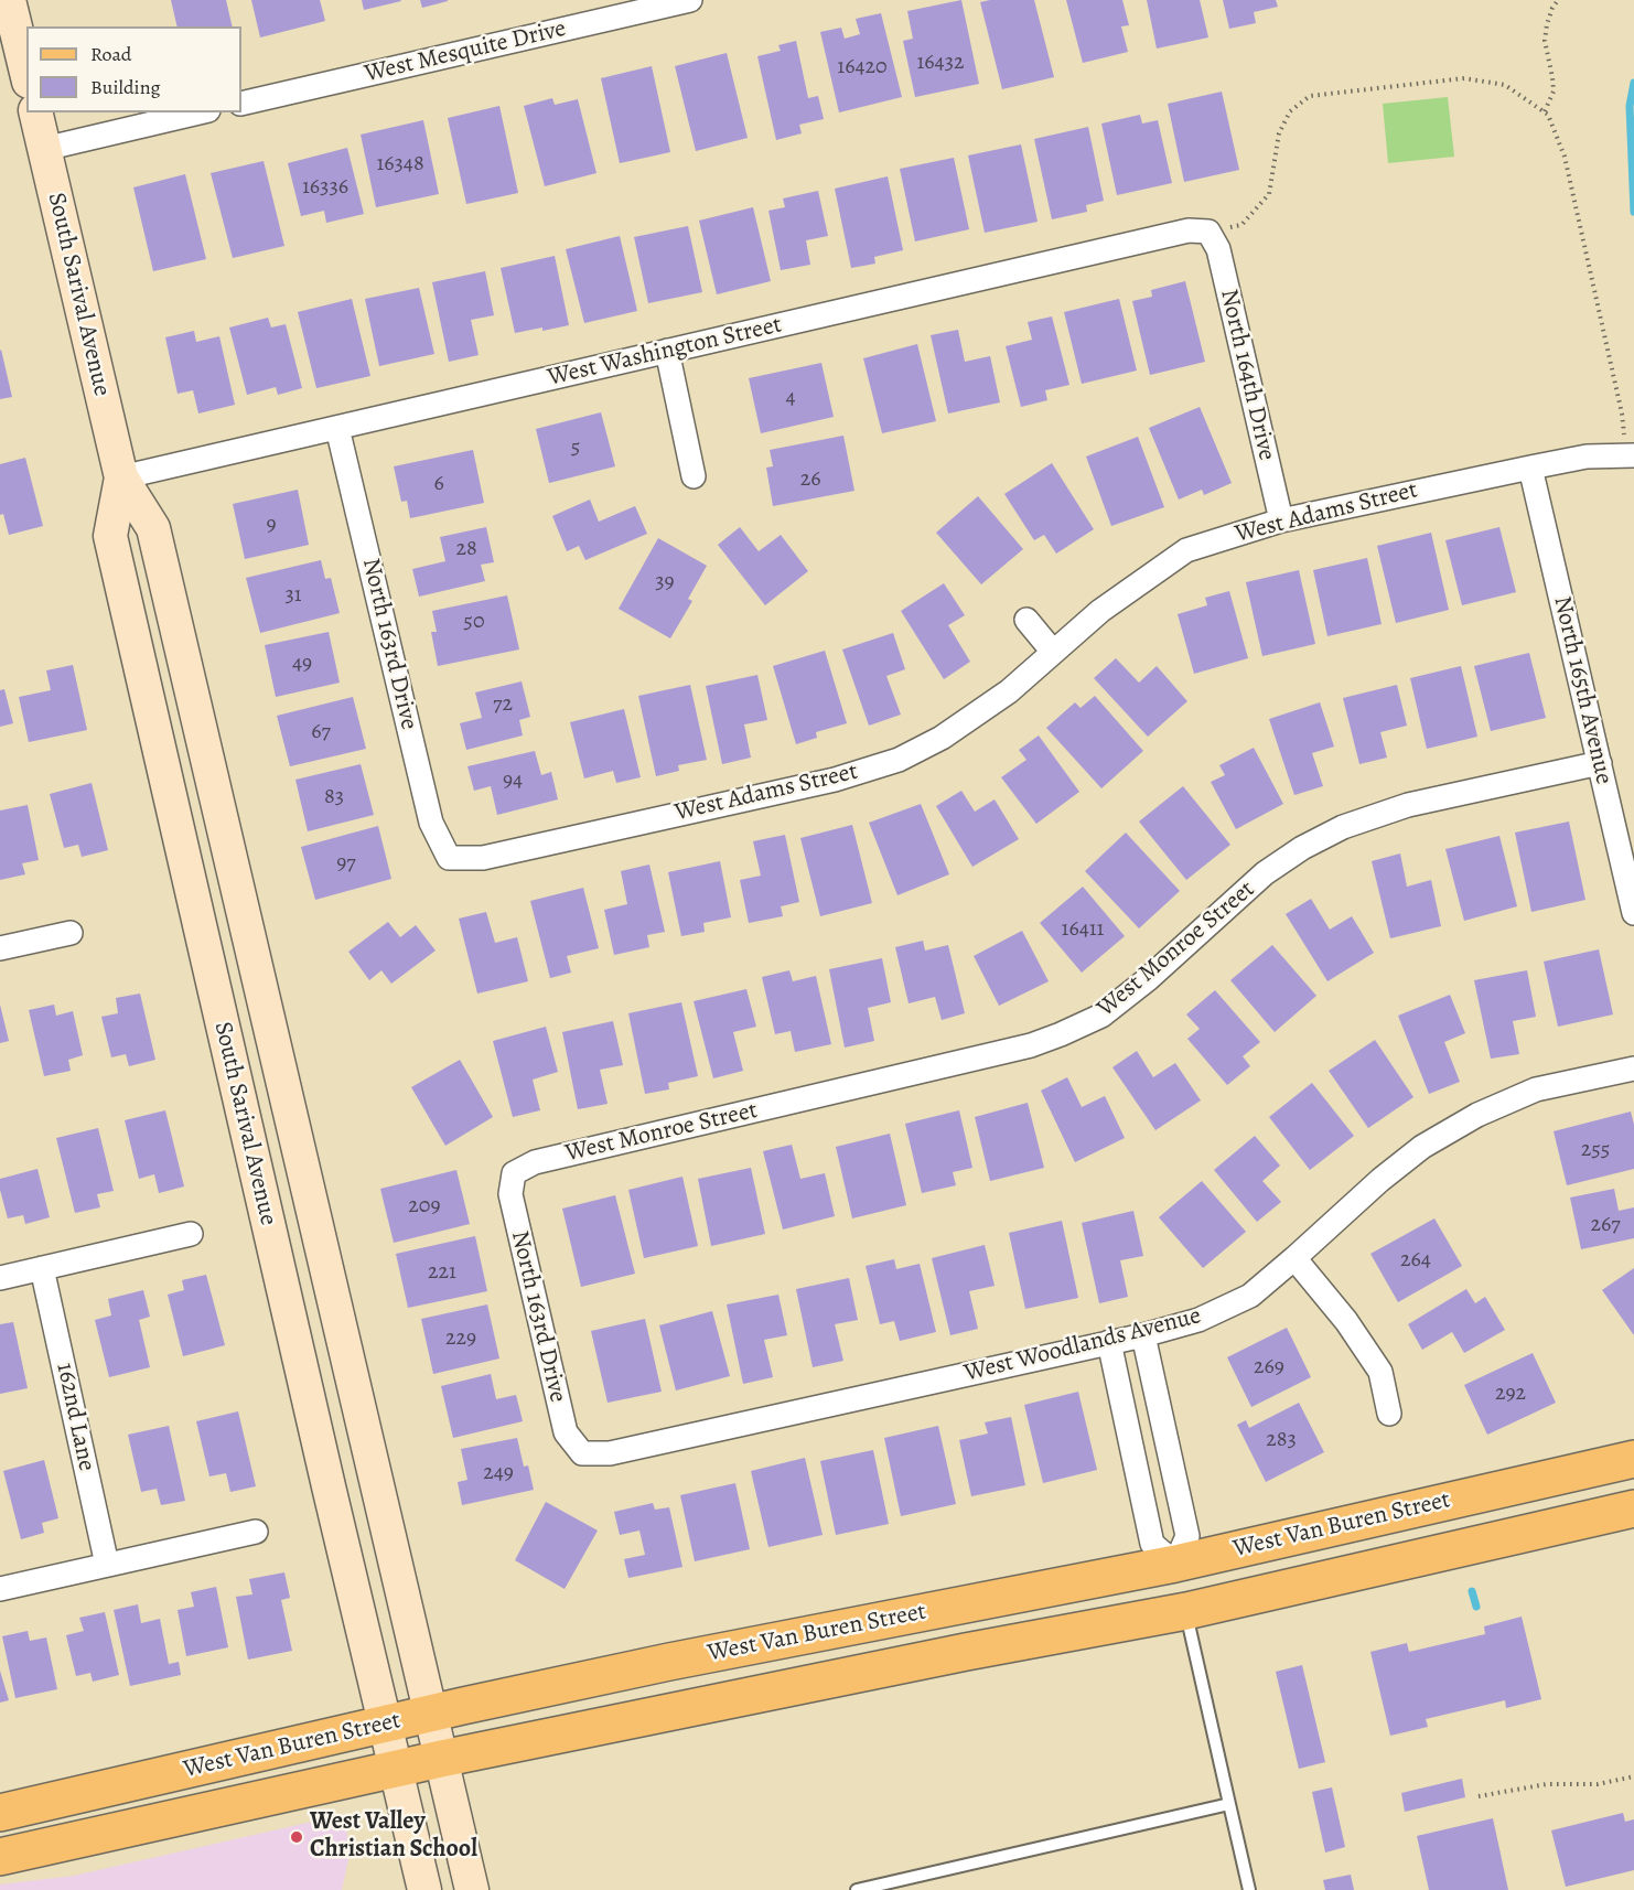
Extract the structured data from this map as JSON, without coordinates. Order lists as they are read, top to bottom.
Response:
{
  "streets": {
    "main road": ["South Sarival Avenue", "West Van Buren Street"],
    "street": [
      "West Mesquite Drive",
      "West Washington Street",
      "North 164th Drive",
      "West Adams Street",
      "North 163rd Drive",
      "North 165th Avenue",
      "West Monroe Street",
      "West Woodlands Avenue",
      "162nd Lane"
    ]
  },
  "crossings": [
    ["South Sarival Avenue", "West Washington Street"],
    ["South Sarival Avenue", "West Van Buren Street"],
    ["West Washington Street", "North 164th Drive"],
    ["West Washington Street", "North 163rd Drive"],
    ["North 164th Drive", "West Adams Street"],
    ["West Adams Street", "North 163rd Drive"],
    ["West Adams Street", "North 165th Avenue"],
    ["North 163rd Drive", "West Monroe Street"],
    ["North 163rd Drive", "West Woodlands Avenue"],
    ["North 165th Avenue", "West Monroe Street"]
  ],
  "places": ["West Valley Christian School"],
  "house_numbers": [
    "16432",
    "16420",
    "16348",
    "16336",
    "4",
    "5",
    "26",
    "6",
    "9",
    "28",
    "39",
    "31",
    "50",
    "49",
    "72",
    "67",
    "94",
    "83",
    "97",
    "16411",
    "255",
    "209",
    "267",
    "264",
    "221",
    "229",
    "269",
    "292",
    "283",
    "249"
  ],
  "legend": ["Road", "Building"]
}
